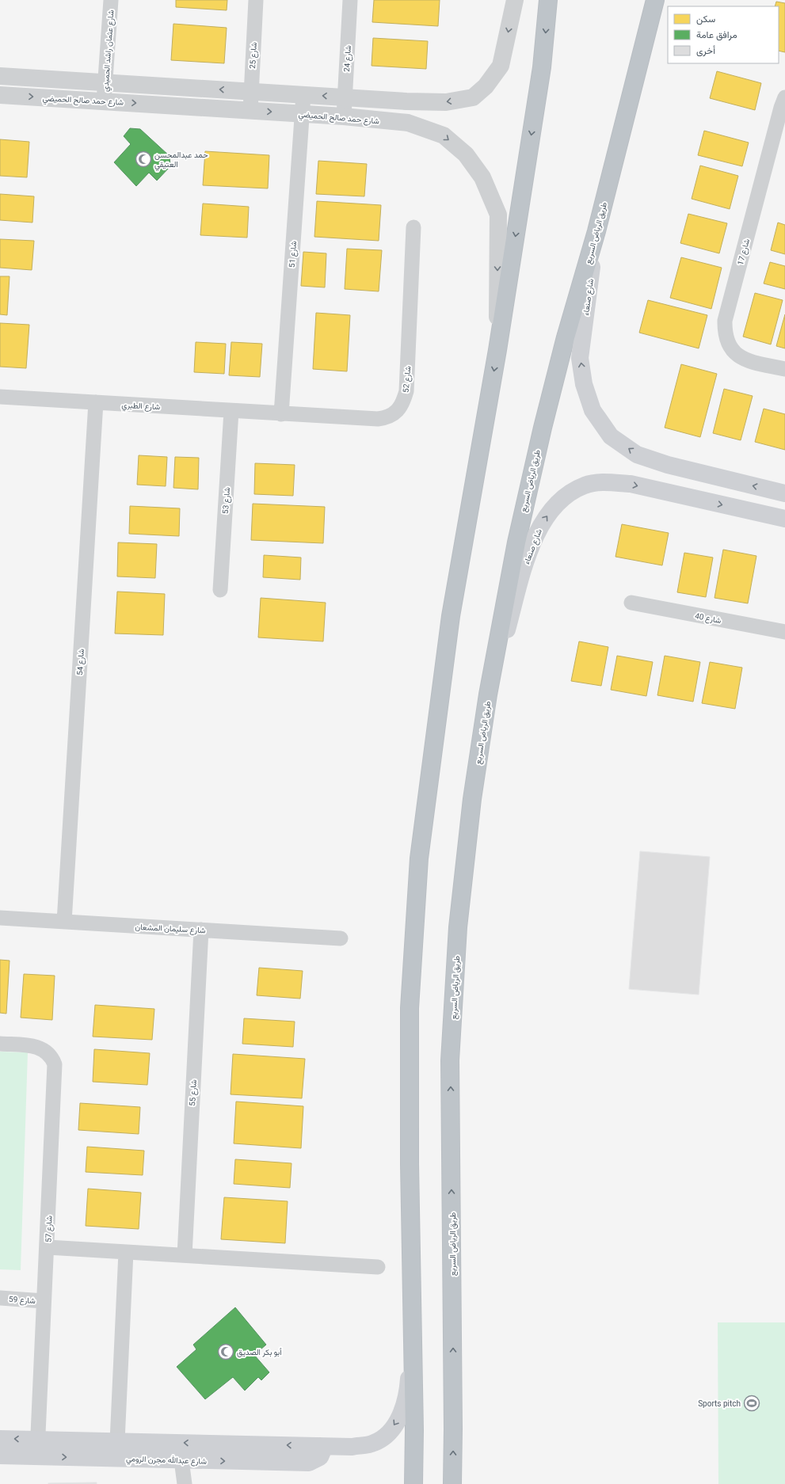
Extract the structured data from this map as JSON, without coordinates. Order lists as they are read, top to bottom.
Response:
{
  "streets": {
    "highway": ["طريق الرياض السريع"],
    "main road": ["شارع صنعاء", "شارع عبدالله مجرن الرومي"],
    "street": [
      "شارع عثمان راشد الحميدي",
      "شارع 25",
      "شارع 24",
      "شارع حمد صالح الحميضي",
      "شارع 17",
      "شارع 51",
      "شارع 52",
      "شارع الطبري",
      "شارع 53",
      "شارع 40",
      "شارع 54",
      "شارع سليمان المشعان",
      "شارع 55",
      "شارع 57",
      "شارع 59"
    ]
  },
  "crossings": [
    ["شارع عثمان راشد الحميدي", "شارع حمد صالح الحميضي"],
    ["شارع 25", "شارع حمد صالح الحميضي"],
    ["شارع 24", "شارع حمد صالح الحميضي"],
    ["شارع حمد صالح الحميضي", "شارع 51"],
    ["طريق الرياض السريع", "شارع صنعاء"],
    ["شارع 51", "شارع 52"],
    ["شارع 51", "شارع الطبري"],
    ["شارع 52", "شارع الطبري"],
    ["شارع الطبري", "شارع 53"],
    ["شارع الطبري", "شارع 54"],
    ["شارع 54", "شارع سليمان المشعان"],
    ["شارع سليمان المشعان", "شارع 55"],
    ["شارع 57", "شارع 59"],
    ["شارع 57", "شارع عبدالله مجرن الرومي"]
  ],
  "places": {
    "mosque": ["حمد عبدالمحسن العتيقي", "أبو بكر الصديق"],
    "sports": ["Sports pitch"]
  },
  "legend": ["سكن", "مرافق عامة", "أخرى"]
}
